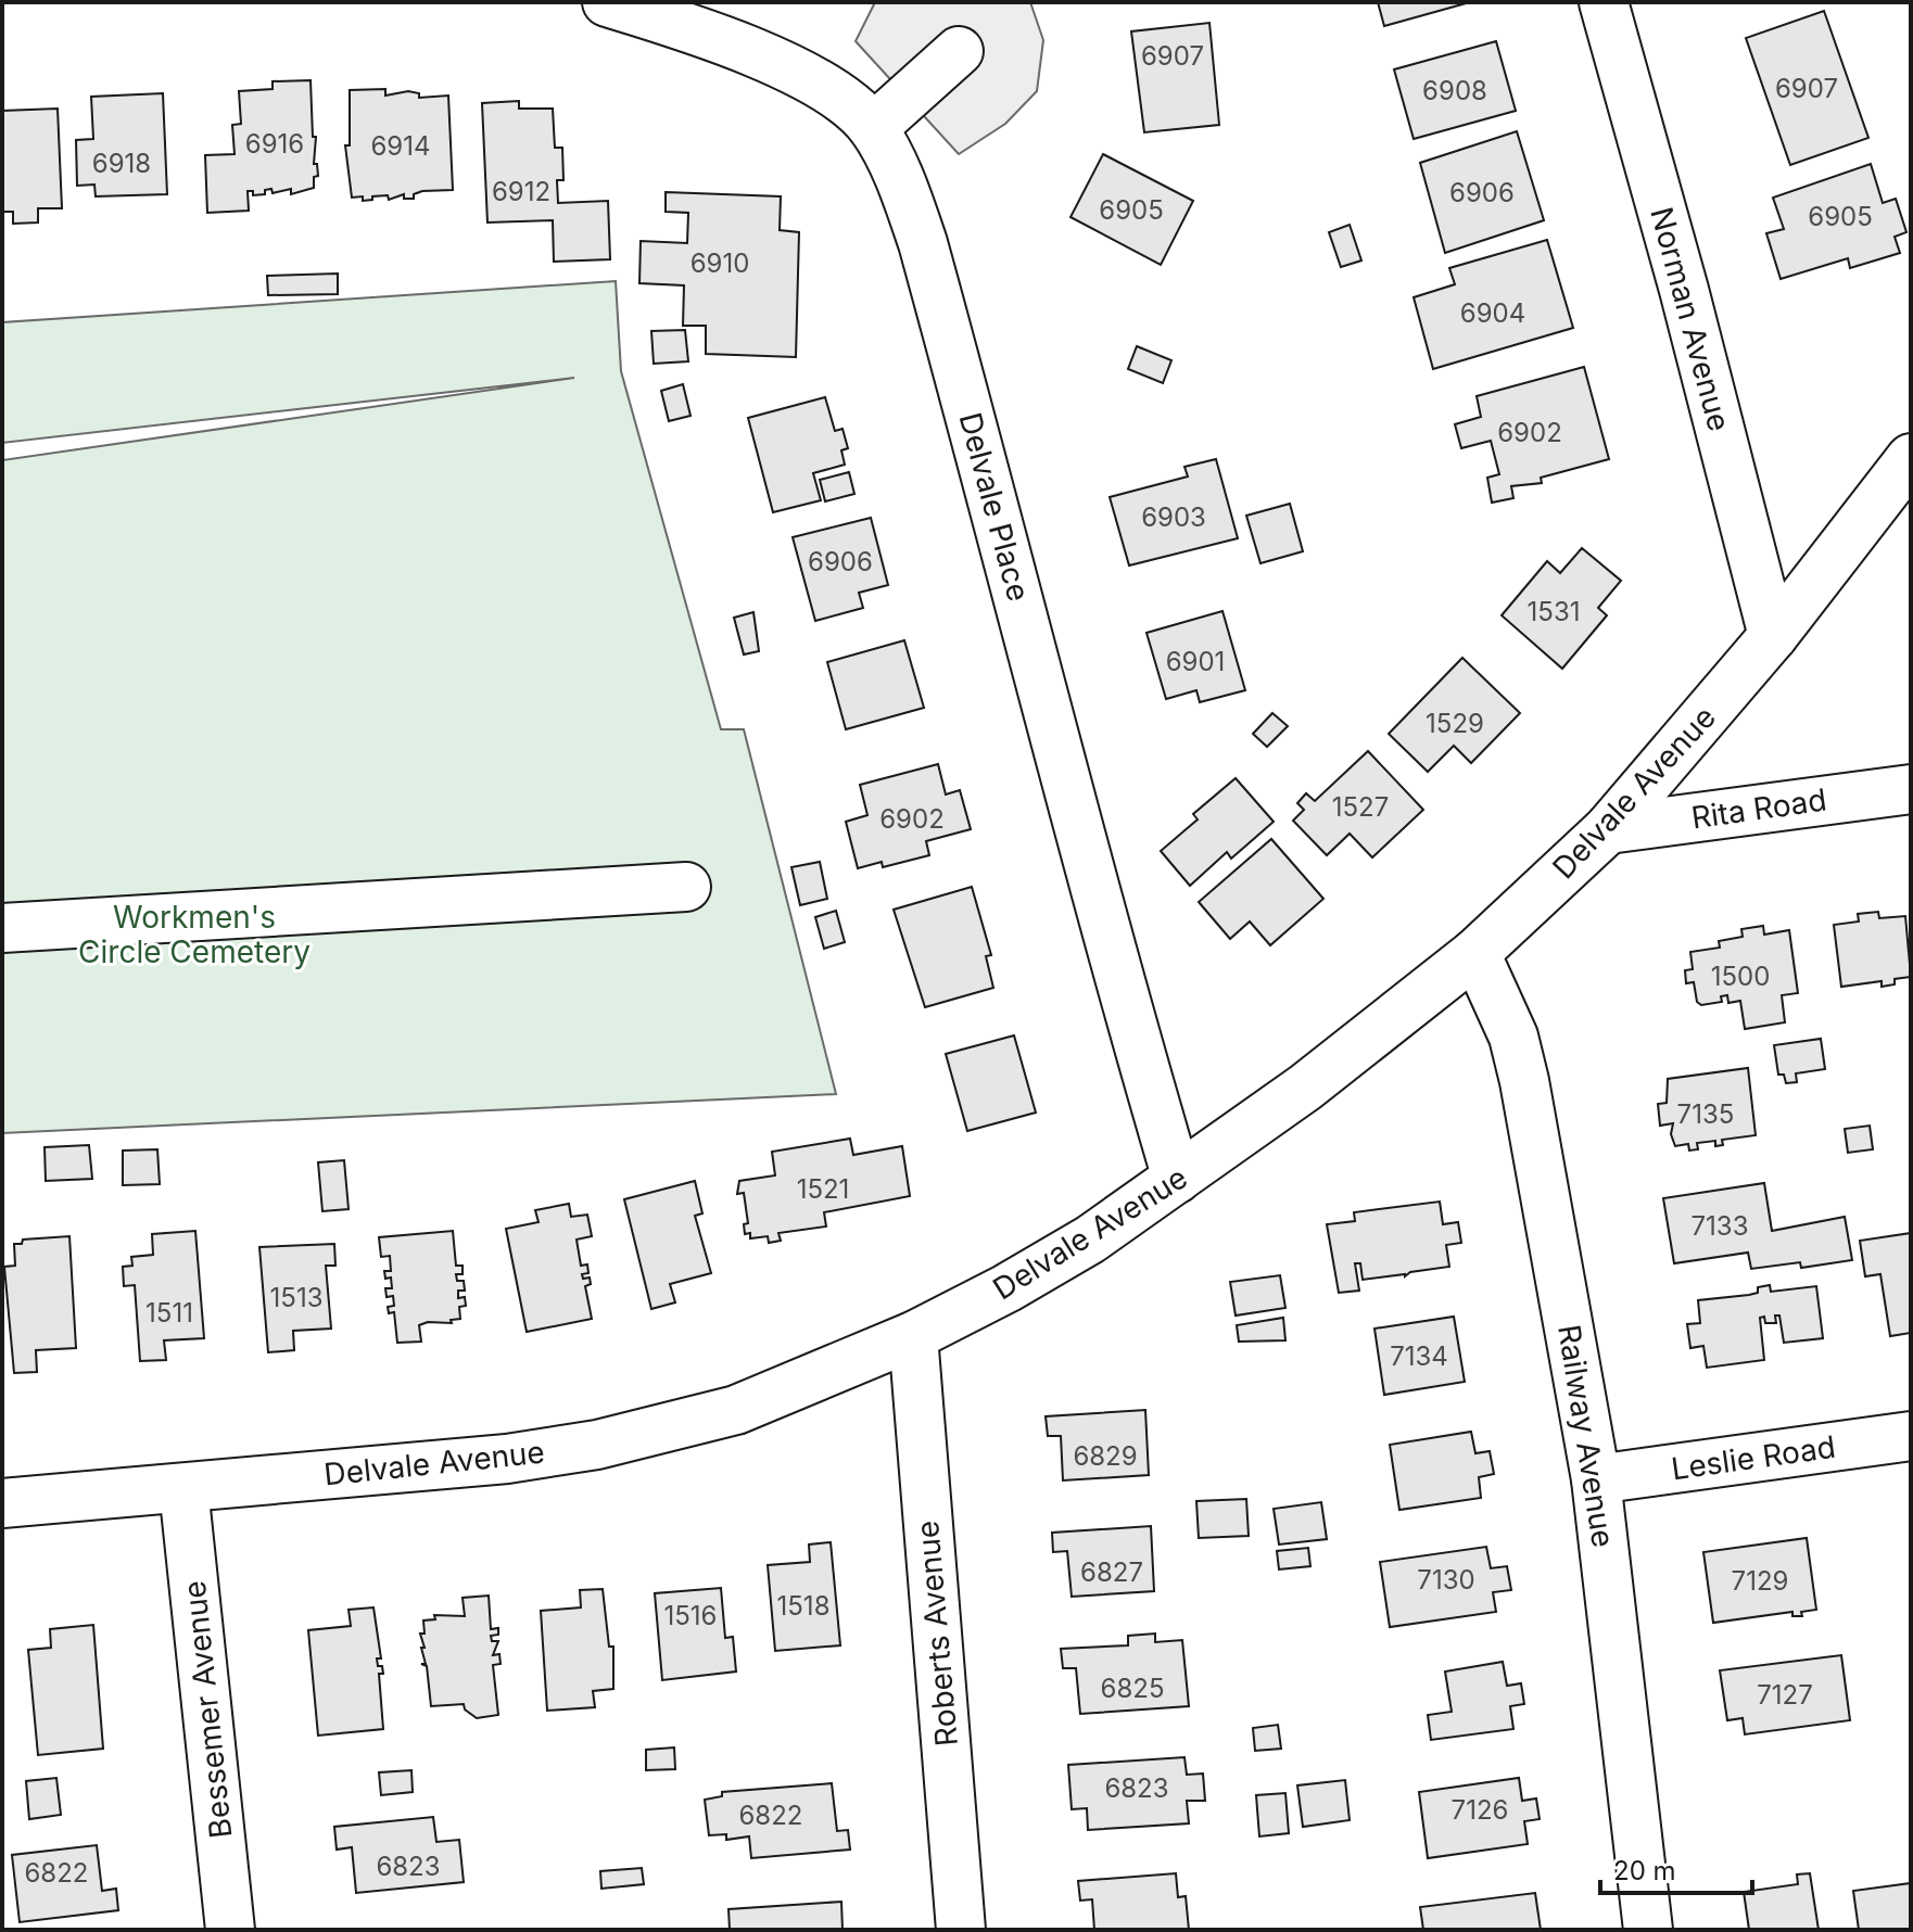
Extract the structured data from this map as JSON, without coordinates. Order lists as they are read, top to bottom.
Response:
{
  "streets": {
    "street": [
      "Norman Avenue",
      "Delvale Place",
      "Delvale Avenue",
      "Rita Road",
      "Railway Avenue",
      "Leslie Road",
      "Roberts Avenue",
      "Bessemer Avenue"
    ]
  },
  "crossings": [
    ["Norman Avenue", "Delvale Avenue"],
    ["Delvale Place", "Delvale Avenue"],
    ["Delvale Avenue", "Rita Road"],
    ["Delvale Avenue", "Railway Avenue"],
    ["Delvale Avenue", "Roberts Avenue"],
    ["Delvale Avenue", "Bessemer Avenue"],
    ["Railway Avenue", "Leslie Road"]
  ],
  "parks": ["Workmen's Circle Cemetery"],
  "house_numbers": [
    "6907",
    "6907",
    "6908",
    "6916",
    "6914",
    "6918",
    "6912",
    "6906",
    "6905",
    "6905",
    "6910",
    "6904",
    "6902",
    "6903",
    "6906",
    "1531",
    "6901",
    "1529",
    "1527",
    "6902",
    "1500",
    "7135",
    "1521",
    "7133",
    "1513",
    "1511",
    "7134",
    "6829",
    "6827",
    "7130",
    "7129",
    "1518",
    "1516",
    "6825",
    "7127",
    "6823",
    "7126",
    "6822",
    "6823",
    "6822"
  ],
  "scale_bar": "20 m"
}
